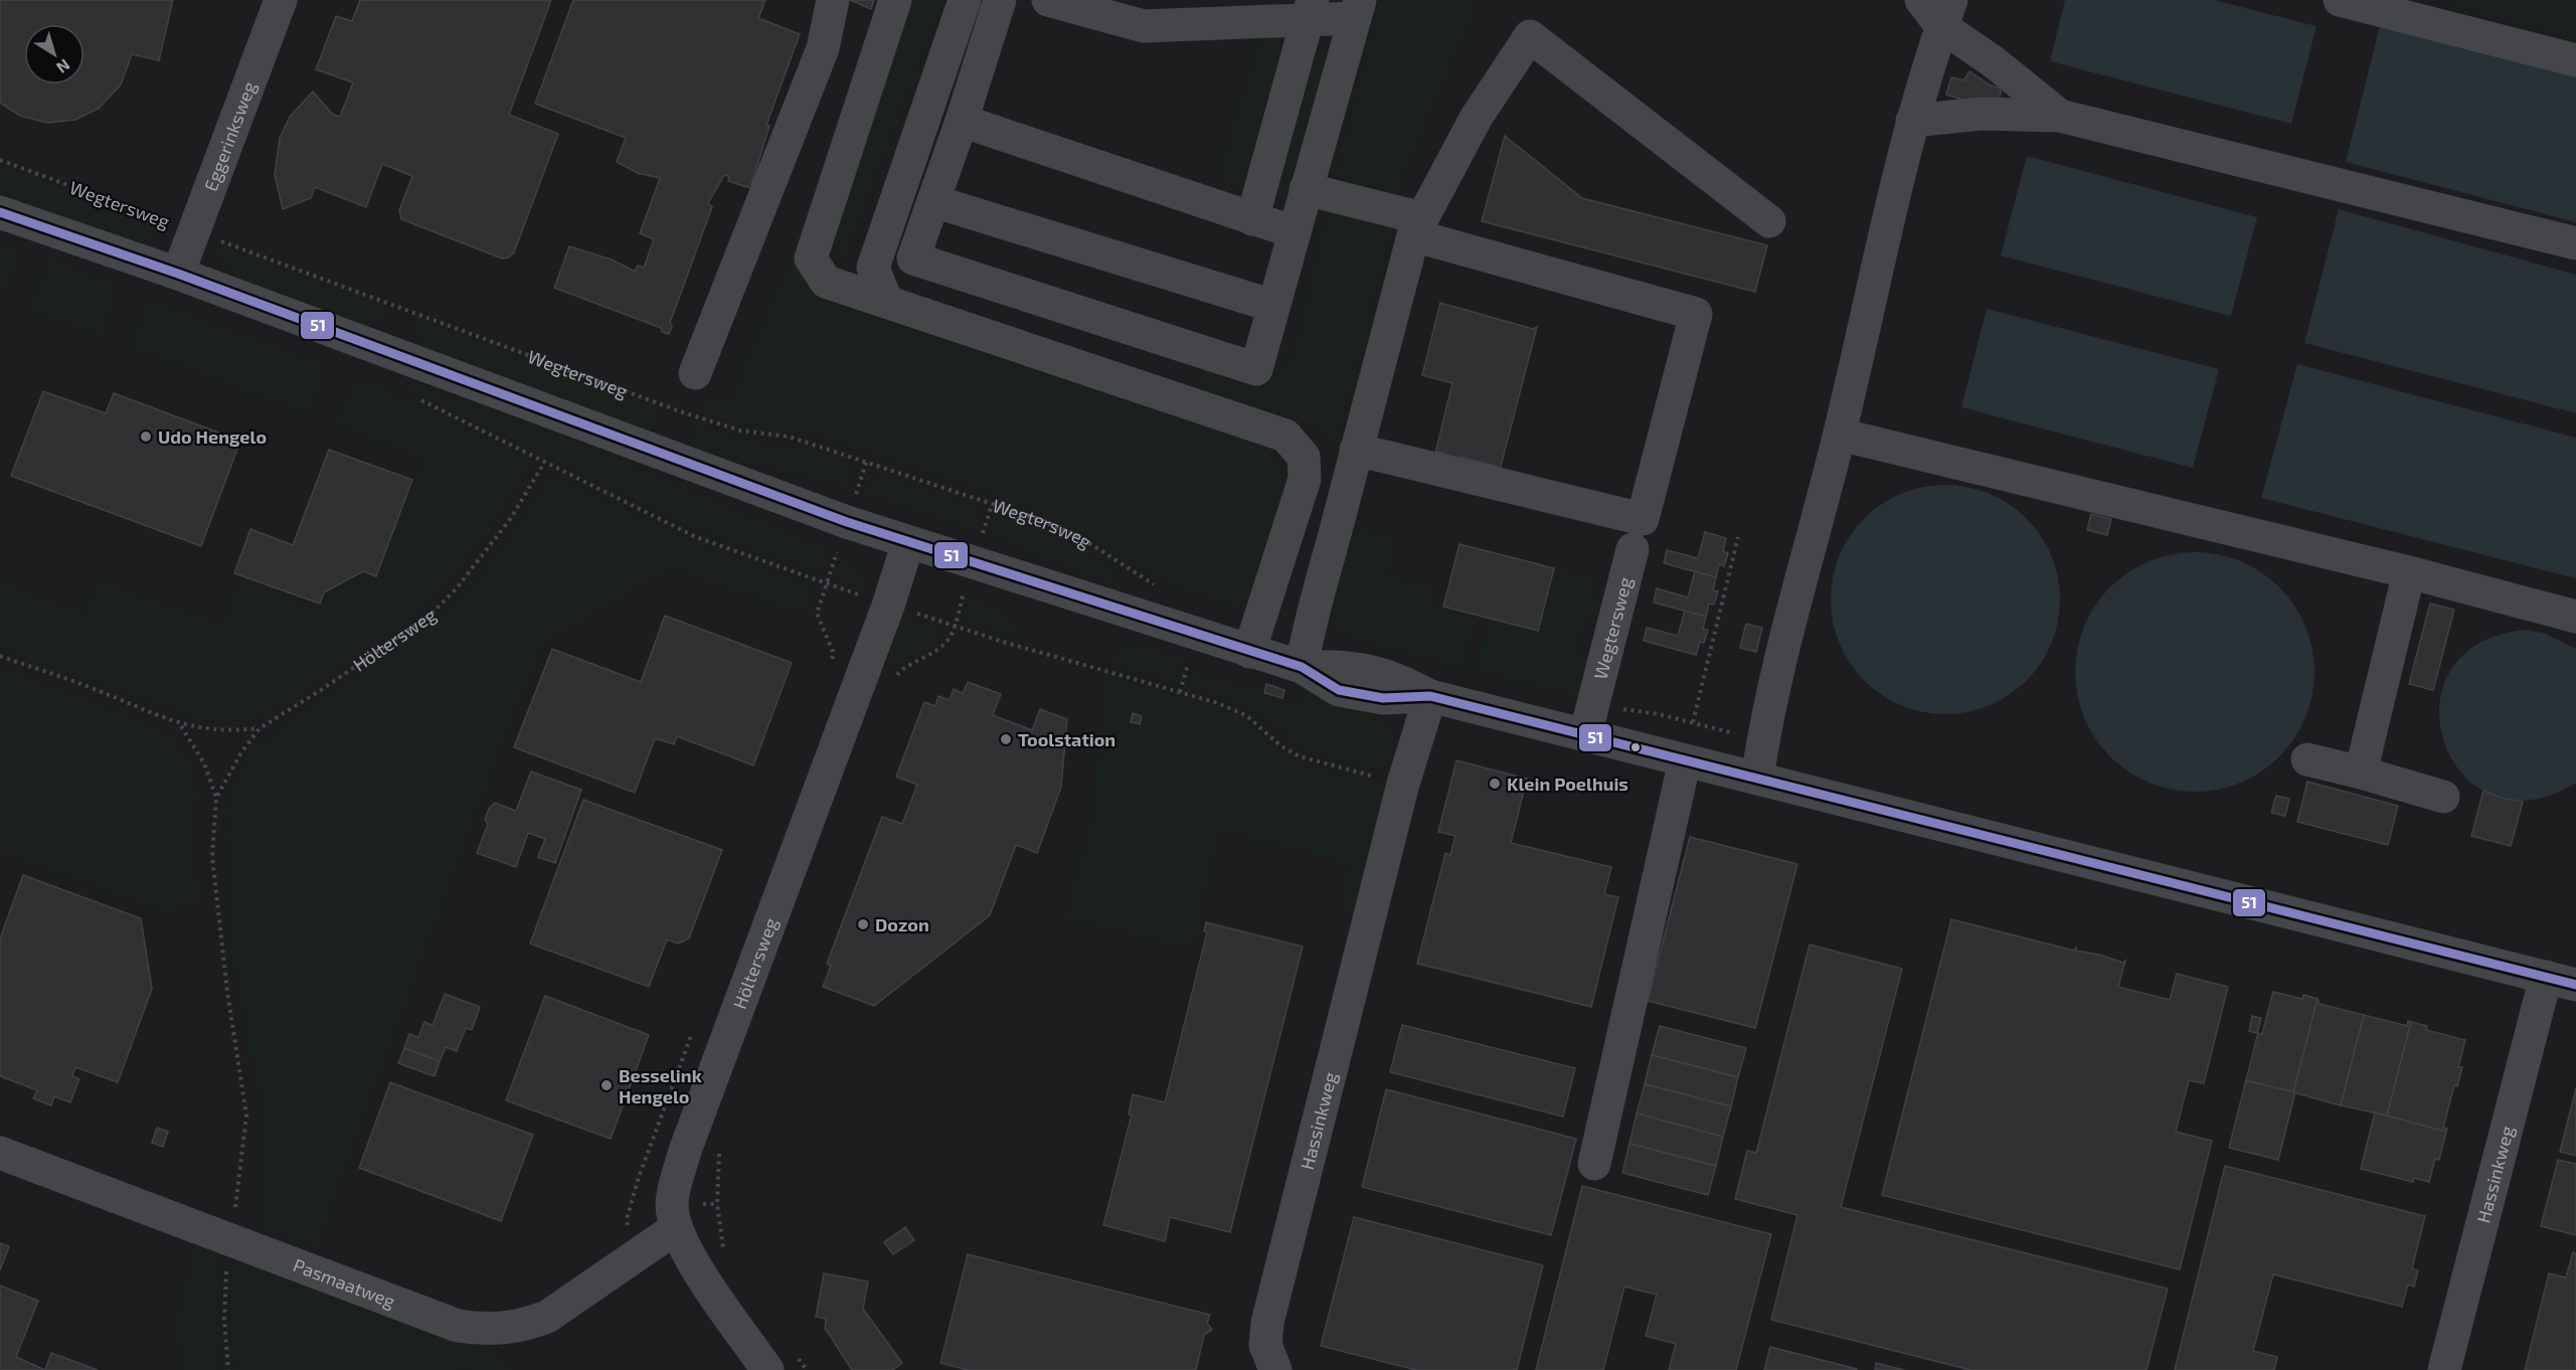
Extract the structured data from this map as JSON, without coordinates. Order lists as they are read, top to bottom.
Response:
{
  "streets": {
    "street": [
      "Eggerinksweg",
      "Wegtersweg",
      "Höltersweg",
      "Hassinkweg",
      "Pasmaatweg"
    ]
  },
  "crossings": [
    ["Eggerinksweg", "Wegtersweg"],
    ["Höltersweg", "Pasmaatweg"]
  ],
  "places": [
    "Udo Hengelo",
    "Toolstation",
    "Klein Poelhuis",
    "Dozon",
    "Besselink Hengelo"
  ],
  "lines": ["transit line 51"],
  "north": "bottom right"
}
